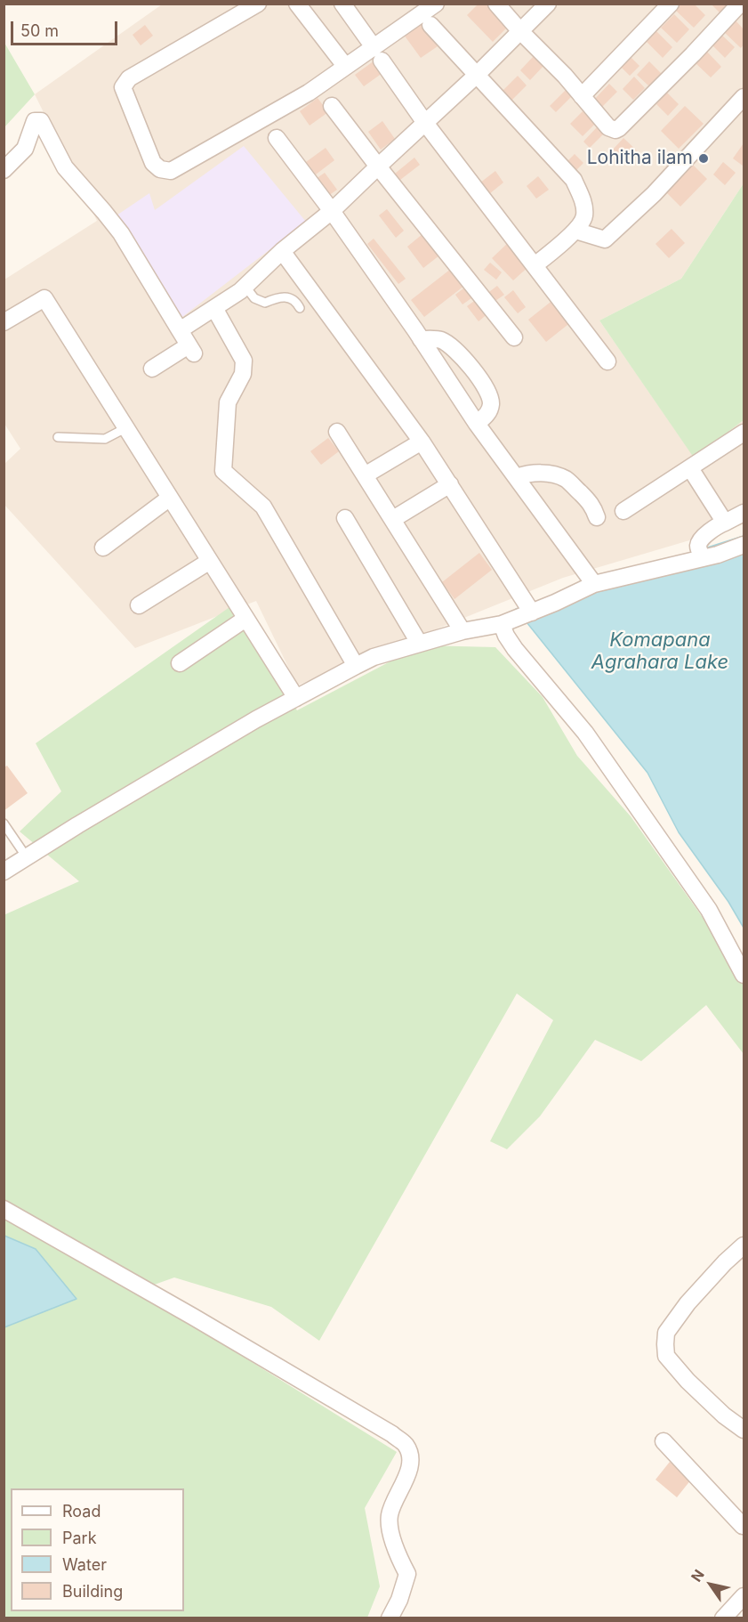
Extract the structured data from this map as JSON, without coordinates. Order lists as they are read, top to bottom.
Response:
{
  "water": ["Komapana Agrahara Lake"],
  "places": ["Lohitha ilam"],
  "legend": [
    "Road",
    "Park",
    "Water",
    "Building"
  ],
  "scale_bar": "50 m",
  "north": "top left"
}
